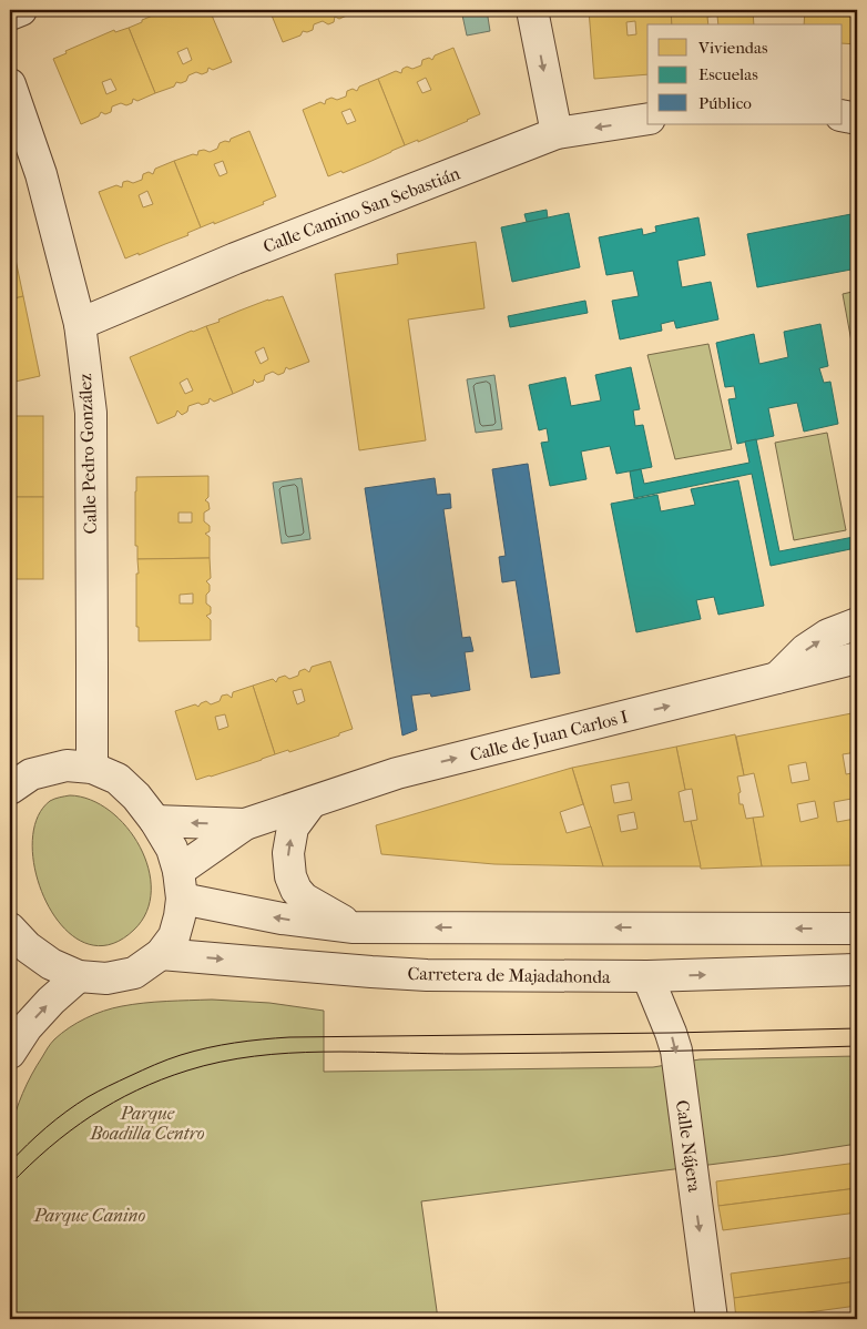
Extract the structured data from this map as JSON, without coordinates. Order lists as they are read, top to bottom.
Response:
{
  "streets": {
    "street": [
      "Calle Camino San Sebastián",
      "Calle Pedro González",
      "Calle de Juan Carlos I",
      "Carretera de Majadahonda",
      "Calle Nájera"
    ]
  },
  "crossings": [
    ["Calle Camino San Sebastián", "Calle Pedro González"],
    ["Carretera de Majadahonda", "Calle Nájera"]
  ],
  "one_way": ["Calle Nájera"],
  "parks": ["Parque Boadilla Centro", "Parque Canino"],
  "legend": ["Viviendas", "Escuelas", "Público"]
}
